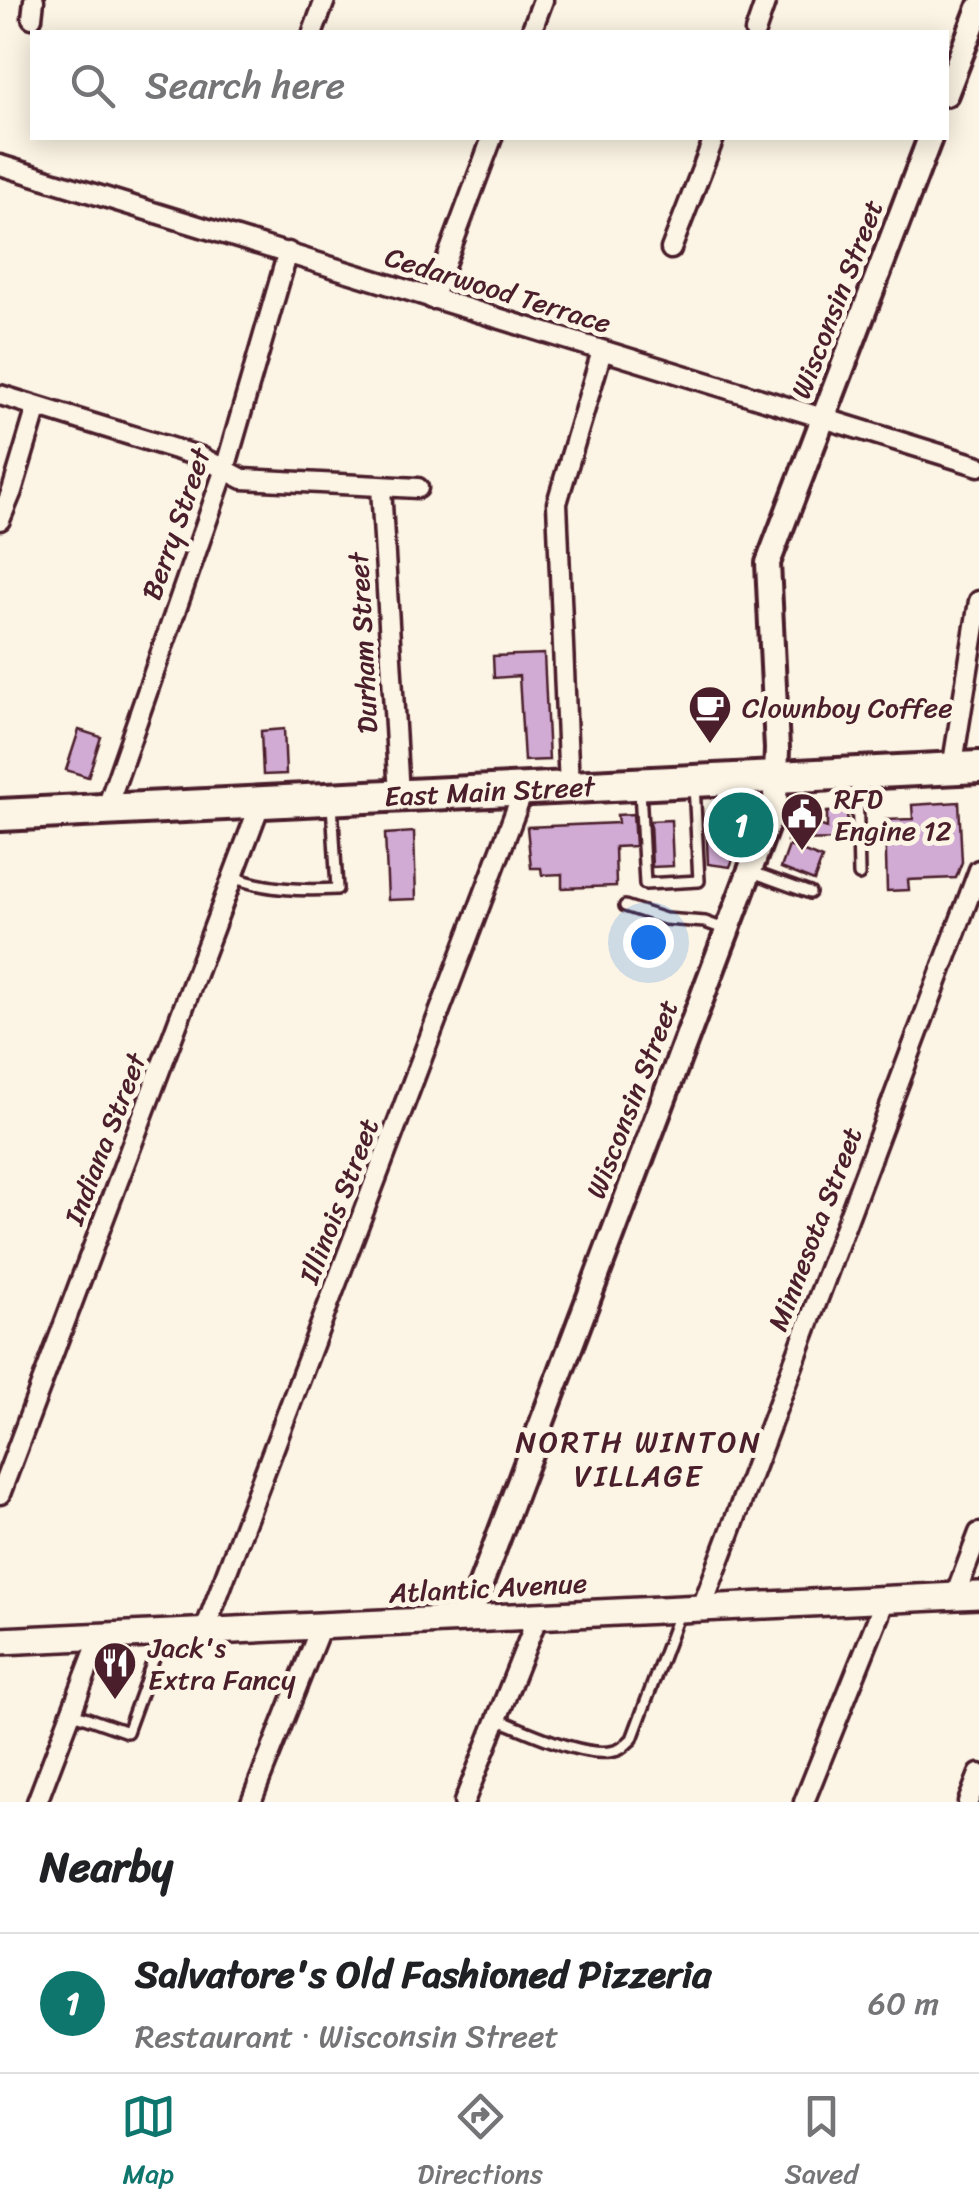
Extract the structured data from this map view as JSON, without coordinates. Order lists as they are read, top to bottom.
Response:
{
  "streets": {
    "main road": ["East Main Street", "Atlantic Avenue"],
    "street": [
      "Cedarwood Terrace",
      "Wisconsin Street",
      "Berry Street",
      "Durham Street",
      "Indiana Street",
      "Illinois Street",
      "Minnesota Street"
    ]
  },
  "crossings": [
    ["Cedarwood Terrace", "Wisconsin Street"],
    ["Cedarwood Terrace", "Berry Street"],
    ["Wisconsin Street", "East Main Street"],
    ["Wisconsin Street", "Atlantic Avenue"],
    ["Berry Street", "East Main Street"],
    ["Durham Street", "East Main Street"],
    ["East Main Street", "Indiana Street"],
    ["East Main Street", "Illinois Street"],
    ["Illinois Street", "Atlantic Avenue"],
    ["Minnesota Street", "Atlantic Avenue"]
  ],
  "districts": ["NORTH WINTON VILLAGE"],
  "places": {
    "cafe": ["Clownboy Coffee"],
    "public building": ["RFD Engine 12"],
    "restaurant": ["Jack's Extra Fancy"]
  },
  "page": {
    "search": "Search here",
    "pins": "1",
    "heading": "Nearby",
    "list": [
      {
        "mark": "1",
        "name": "Salvatore's Old Fashioned Pizzeria",
        "note": "Restaurant · Wisconsin Street",
        "value": "60 m"
      }
    ],
    "nav": ["Map", "Directions", "Saved"]
  }
}
